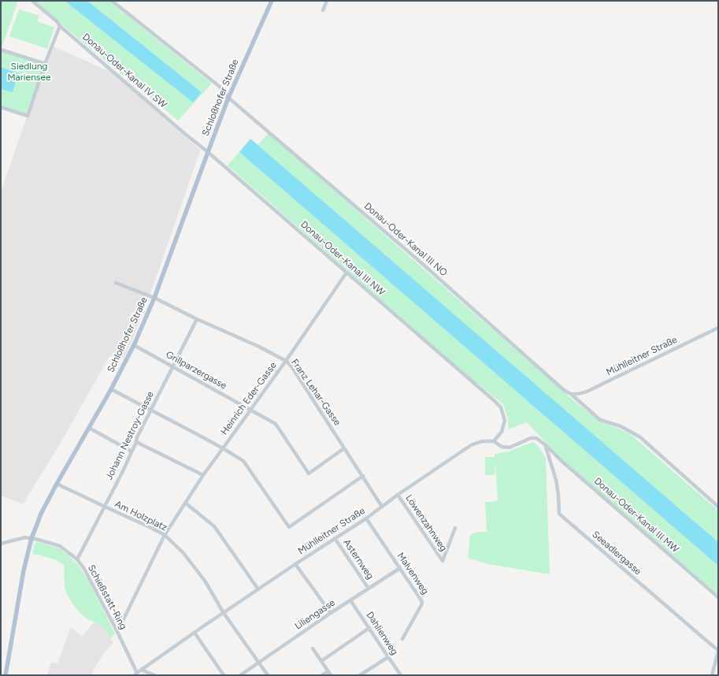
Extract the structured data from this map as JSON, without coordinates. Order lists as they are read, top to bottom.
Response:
{
  "streets": {
    "main road": ["Schloßhofer Straße"],
    "street": [
      "Donau-Oder-Kanal IV SW",
      "Donau-Oder-Kanal III NO",
      "Donau-Oder-Kanal III NW",
      "Mühlleitner Straße",
      "Grillparzergasse",
      "Franz Lehar-Gasse",
      "Heinrich Eder-Gasse",
      "Johann Nestroy-Gasse",
      "Donau-Oder-Kanal III MW",
      "Am Holzplatz",
      "Löwenzahnweg",
      "Seeadlergasse",
      "Asternweg",
      "Malvenweg",
      "Schießstatt-Ring",
      "Liliengasse",
      "Dahlienweg"
    ]
  },
  "crossings": [
    ["Donau-Oder-Kanal IV SW", "Schloßhofer Straße"],
    ["Donau-Oder-Kanal IV SW", "Donau-Oder-Kanal III NW"],
    ["Schloßhofer Straße", "Donau-Oder-Kanal III NO"],
    ["Schloßhofer Straße", "Donau-Oder-Kanal III NW"],
    ["Schloßhofer Straße", "Grillparzergasse"],
    ["Schloßhofer Straße", "Franz Lehar-Gasse"],
    ["Schloßhofer Straße", "Am Holzplatz"],
    ["Schloßhofer Straße", "Schießstatt-Ring"],
    ["Donau-Oder-Kanal III NO", "Mühlleitner Straße"],
    ["Donau-Oder-Kanal III NW", "Mühlleitner Straße"],
    ["Donau-Oder-Kanal III NW", "Heinrich Eder-Gasse"],
    ["Mühlleitner Straße", "Franz Lehar-Gasse"],
    ["Mühlleitner Straße", "Donau-Oder-Kanal III MW"],
    ["Mühlleitner Straße", "Am Holzplatz"],
    ["Mühlleitner Straße", "Löwenzahnweg"],
    ["Mühlleitner Straße", "Seeadlergasse"],
    ["Mühlleitner Straße", "Asternweg"],
    ["Mühlleitner Straße", "Malvenweg"],
    ["Mühlleitner Straße", "Schießstatt-Ring"],
    ["Grillparzergasse", "Franz Lehar-Gasse"],
    ["Grillparzergasse", "Heinrich Eder-Gasse"],
    ["Grillparzergasse", "Johann Nestroy-Gasse"],
    ["Franz Lehar-Gasse", "Heinrich Eder-Gasse"],
    ["Franz Lehar-Gasse", "Johann Nestroy-Gasse"],
    ["Heinrich Eder-Gasse", "Am Holzplatz"],
    ["Heinrich Eder-Gasse", "Schießstatt-Ring"],
    ["Johann Nestroy-Gasse", "Am Holzplatz"],
    ["Johann Nestroy-Gasse", "Schießstatt-Ring"],
    ["Donau-Oder-Kanal III MW", "Seeadlergasse"],
    ["Am Holzplatz", "Liliengasse"],
    ["Asternweg", "Liliengasse"],
    ["Malvenweg", "Liliengasse"],
    ["Liliengasse", "Dahlienweg"]
  ],
  "parks": ["Siedlung Mariensee"]
}
